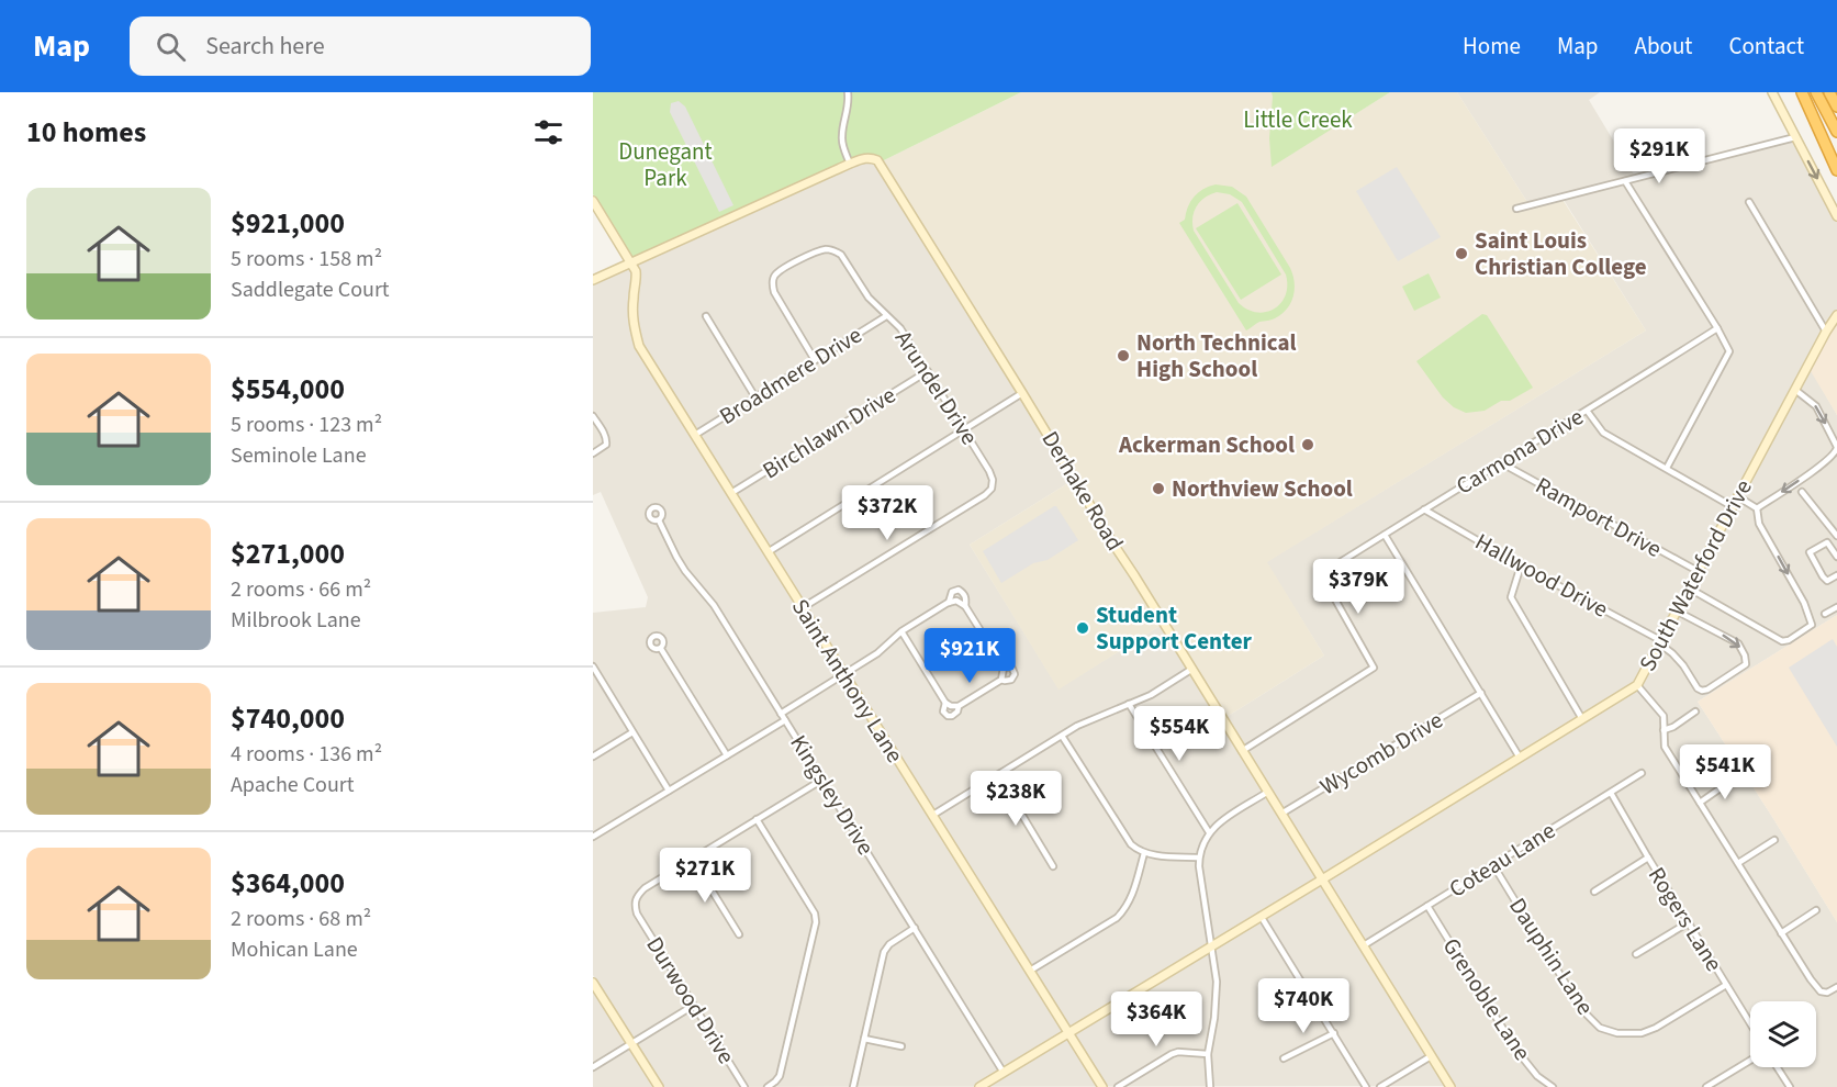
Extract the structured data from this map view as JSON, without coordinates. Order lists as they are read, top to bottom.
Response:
{
  "streets": {
    "street": [
      "Broadmere Drive",
      "Arundel Drive",
      "Birchlawn Drive",
      "Carmona Drive",
      "Derhake Road",
      "Ramport Drive",
      "Hallwood Drive",
      "South Waterford Drive",
      "Saint Anthony Lane",
      "Wycomb Drive",
      "Kingsley Drive",
      "Coteau Lane",
      "Rogers Lane",
      "Dauphin Lane",
      "Grenoble Lane",
      "Durwood Drive"
    ]
  },
  "crossings": [
    ["Broadmere Drive", "Arundel Drive"],
    ["Broadmere Drive", "Saint Anthony Lane"],
    ["Arundel Drive", "Birchlawn Drive"],
    ["Arundel Drive", "Saint Anthony Lane"],
    ["Birchlawn Drive", "Saint Anthony Lane"],
    ["Carmona Drive", "Derhake Road"],
    ["Carmona Drive", "Ramport Drive"],
    ["Carmona Drive", "Hallwood Drive"],
    ["Derhake Road", "South Waterford Drive"],
    ["Derhake Road", "Saint Anthony Lane"],
    ["Derhake Road", "Wycomb Drive"],
    ["Derhake Road", "Coteau Lane"],
    ["Ramport Drive", "South Waterford Drive"],
    ["Hallwood Drive", "South Waterford Drive"],
    ["South Waterford Drive", "Saint Anthony Lane"],
    ["South Waterford Drive", "Kingsley Drive"],
    ["Kingsley Drive", "Durwood Drive"],
    ["Coteau Lane", "Rogers Lane"],
    ["Coteau Lane", "Dauphin Lane"],
    ["Coteau Lane", "Grenoble Lane"],
    ["Rogers Lane", "Dauphin Lane"]
  ],
  "parks": ["Little Creek", "Dunegant Park"],
  "places": [
    "Saint Louis Christian College",
    "North Technical High School",
    "Ackerman School",
    "Northview School",
    "Student Support Center"
  ],
  "page": {
    "header": "Map",
    "search": "Search here",
    "nav": [
      "Home",
      "Map",
      "About",
      "Contact"
    ],
    "heading": "10 homes",
    "price": [
      "$291K",
      "$372K",
      "$379K",
      "$921K",
      "$554K",
      "$541K",
      "$238K",
      "$271K",
      "$740K",
      "$364K"
    ],
    "list": [
      {
        "name": "$921,000",
        "note": "5 rooms · 158 m² · Saddlegate Court"
      },
      {
        "name": "$554,000",
        "note": "5 rooms · 123 m² · Seminole Lane"
      },
      {
        "name": "$271,000",
        "note": "2 rooms · 66 m² · Milbrook Lane"
      },
      {
        "name": "$740,000",
        "note": "4 rooms · 136 m² · Apache Court"
      },
      {
        "name": "$364,000",
        "note": "2 rooms · 68 m² · Mohican Lane"
      }
    ]
  }
}
